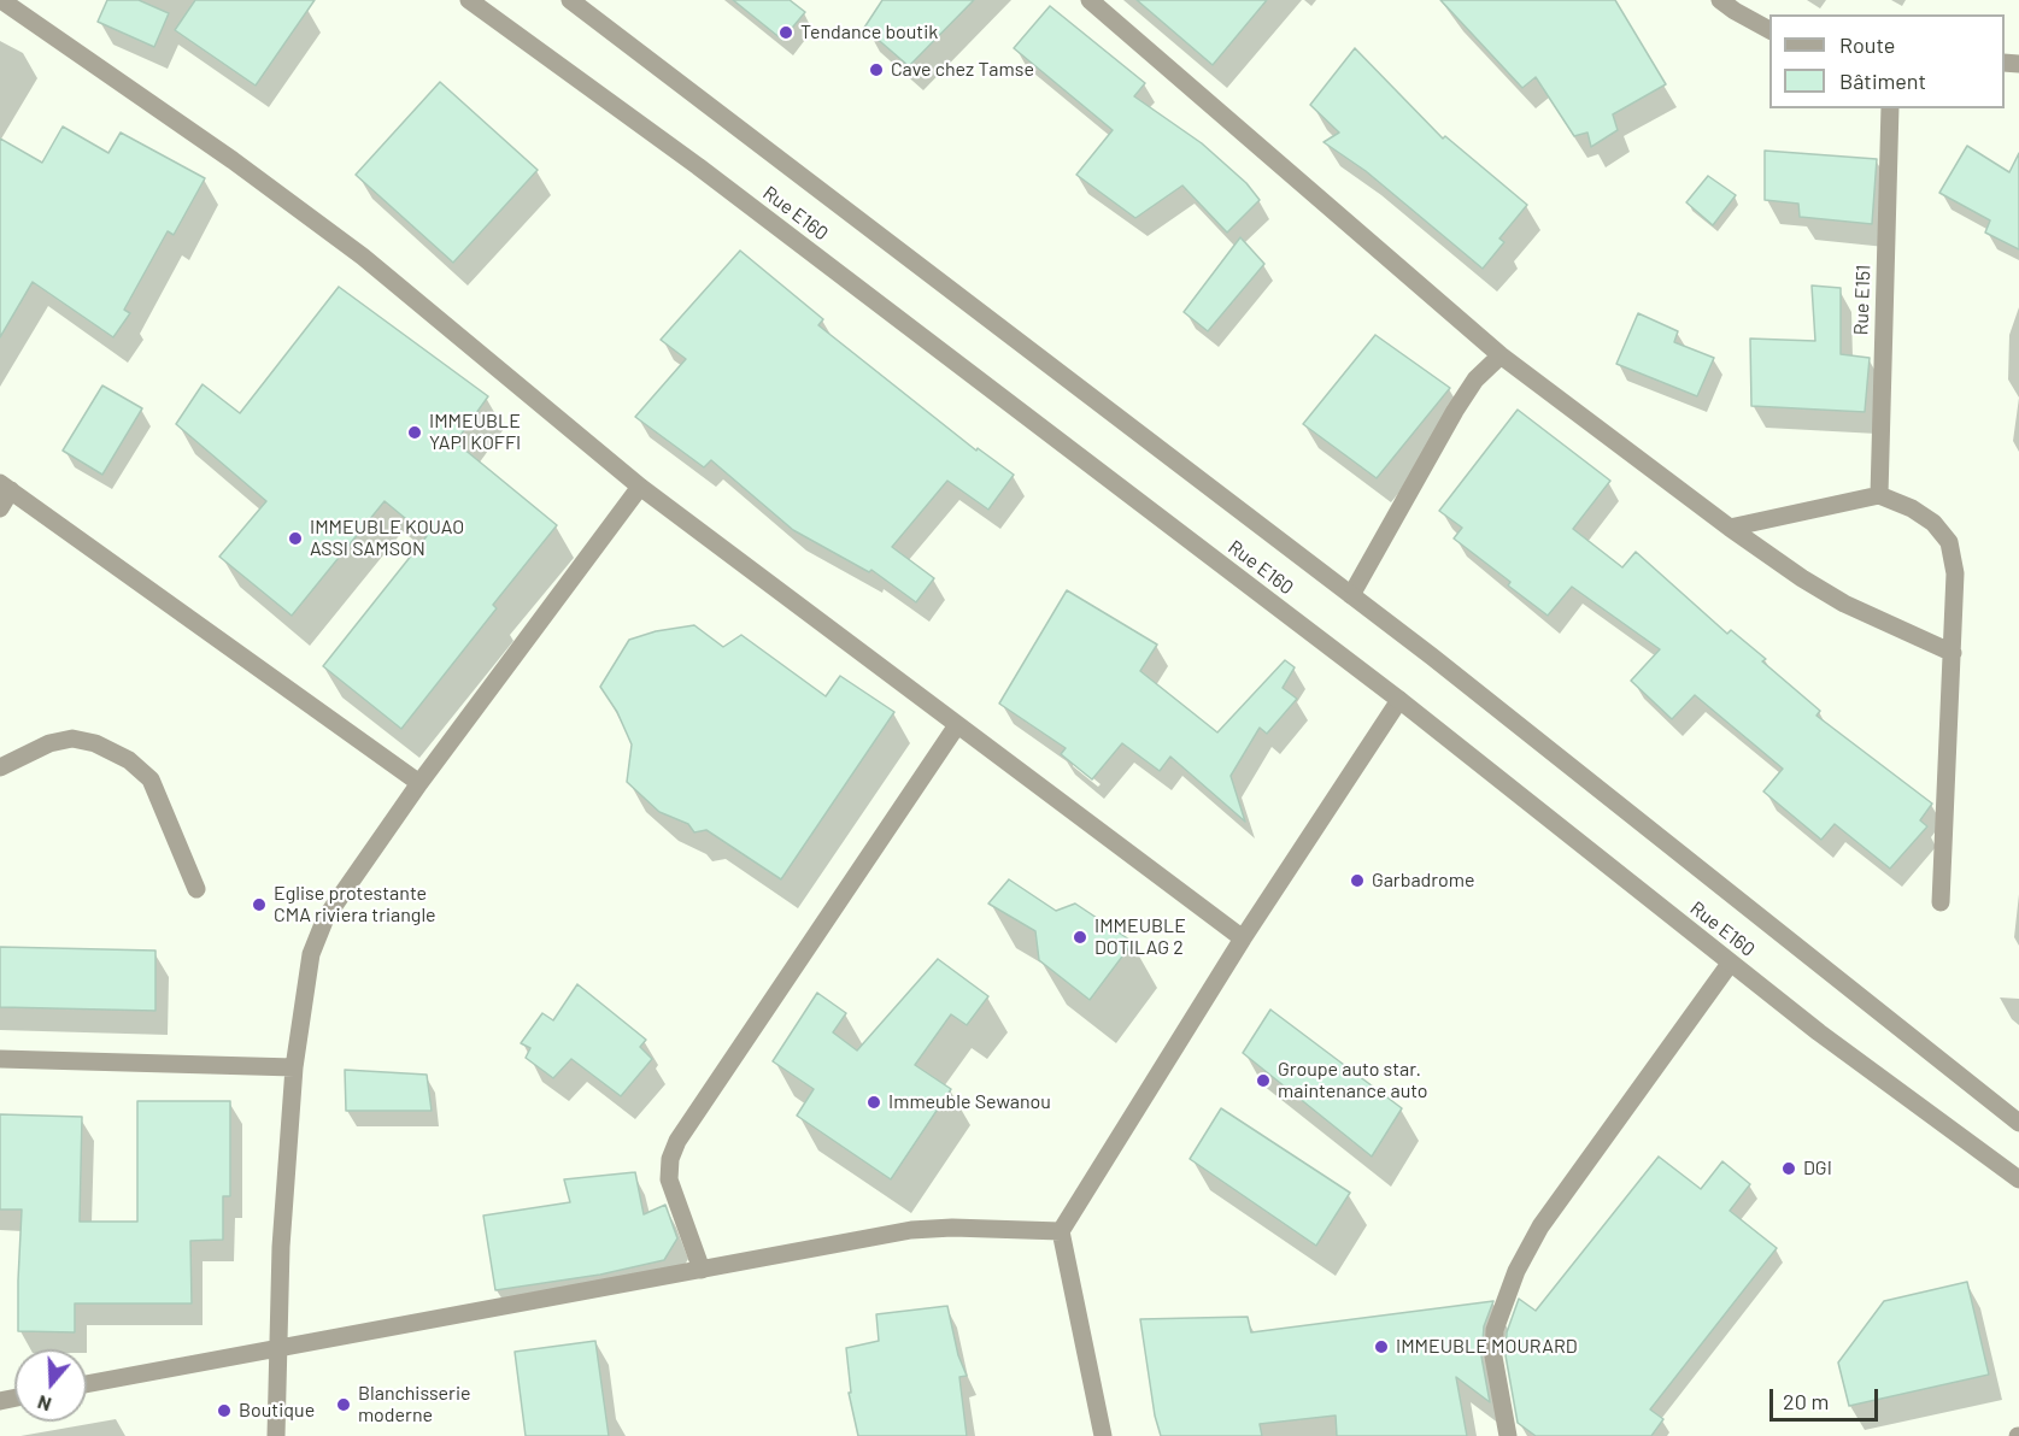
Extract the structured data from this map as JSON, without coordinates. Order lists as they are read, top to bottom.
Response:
{
  "streets": {
    "street": ["Rue E160", "Rue E151"]
  },
  "places": [
    "Tendance boutik",
    "Cave chez Tamse",
    "IMMEUBLE YAPI KOFFI",
    "IMMEUBLE KOUAO ASSI SAMSON",
    "Garbadrome",
    "Eglise protestante CMA riviera triangle",
    "IMMEUBLE DOTILAG 2",
    "Groupe auto star. maintenance auto",
    "Immeuble Sewanou",
    "DGI",
    "IMMEUBLE MOURARD",
    "Blanchisserie moderne",
    "Boutique"
  ],
  "legend": ["Route", "Bâtiment"],
  "scale_bar": "20 m",
  "north": "bottom"
}
